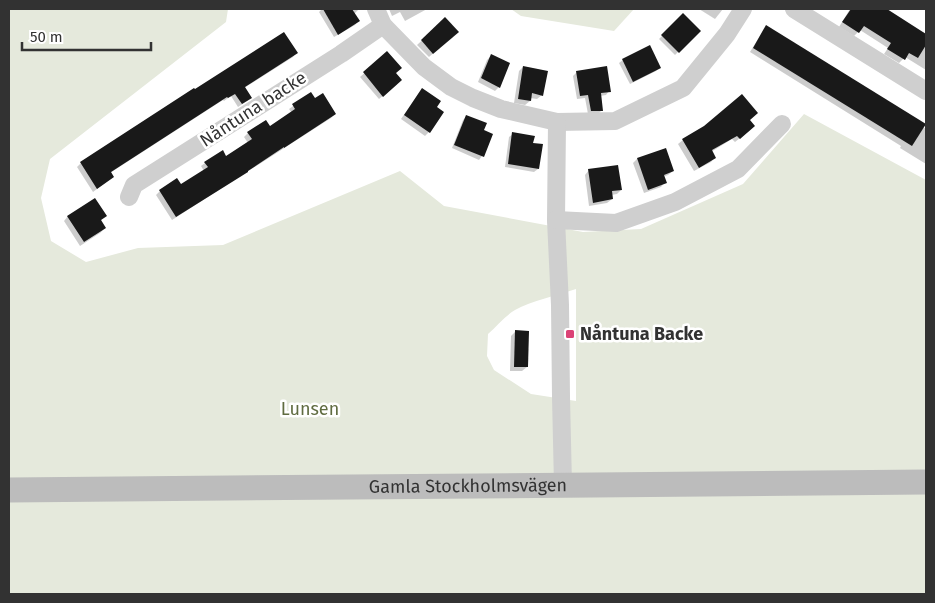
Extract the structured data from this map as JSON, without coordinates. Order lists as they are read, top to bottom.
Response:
{
  "streets": {
    "main road": ["Gamla Stockholmsvägen"],
    "street": ["Nåntuna backe"]
  },
  "parks": ["Lunsen"],
  "places": {
    "transit": ["Nåntuna Backe"]
  },
  "scale_bar": "50 m"
}
